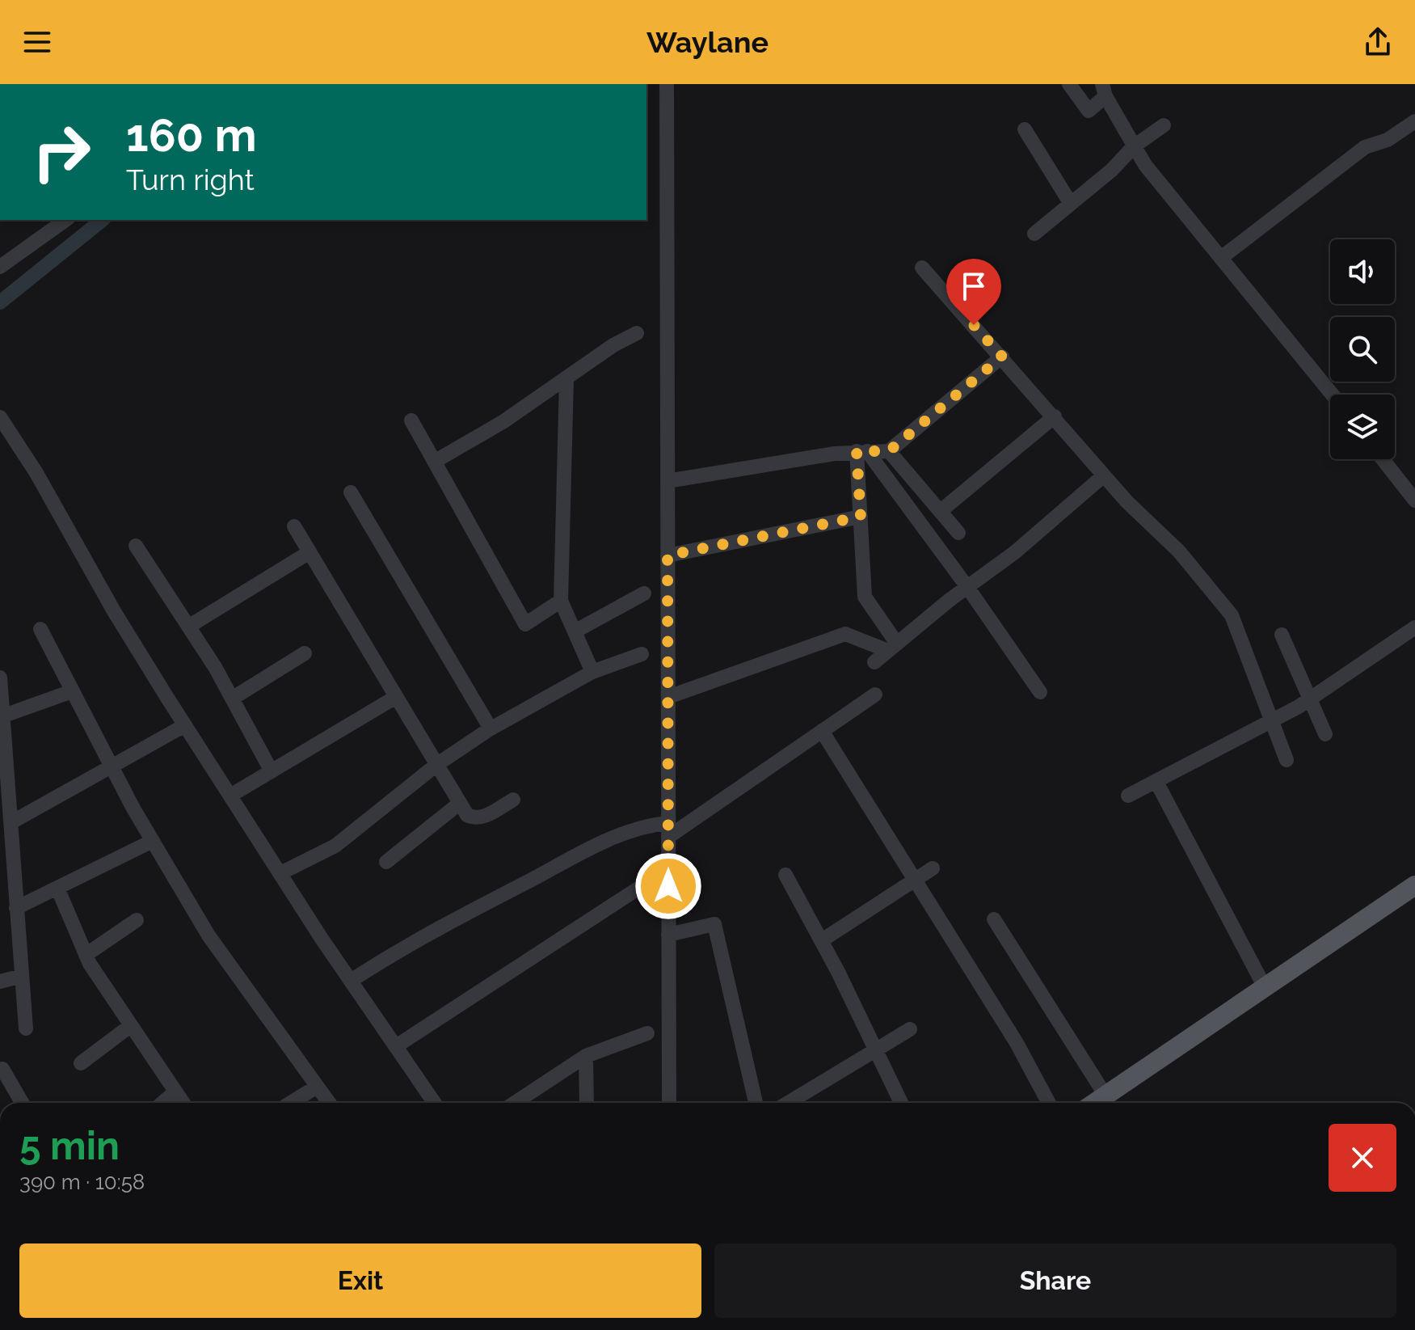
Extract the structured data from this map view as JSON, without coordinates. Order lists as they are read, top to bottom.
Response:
{
  "page": {
    "header": "Waylane",
    "turn": ["160 m", "Turn right"],
    "heading": ["5 min", "390 m · 10:58"],
    "buttons": ["Exit", "Share"]
  }
}
